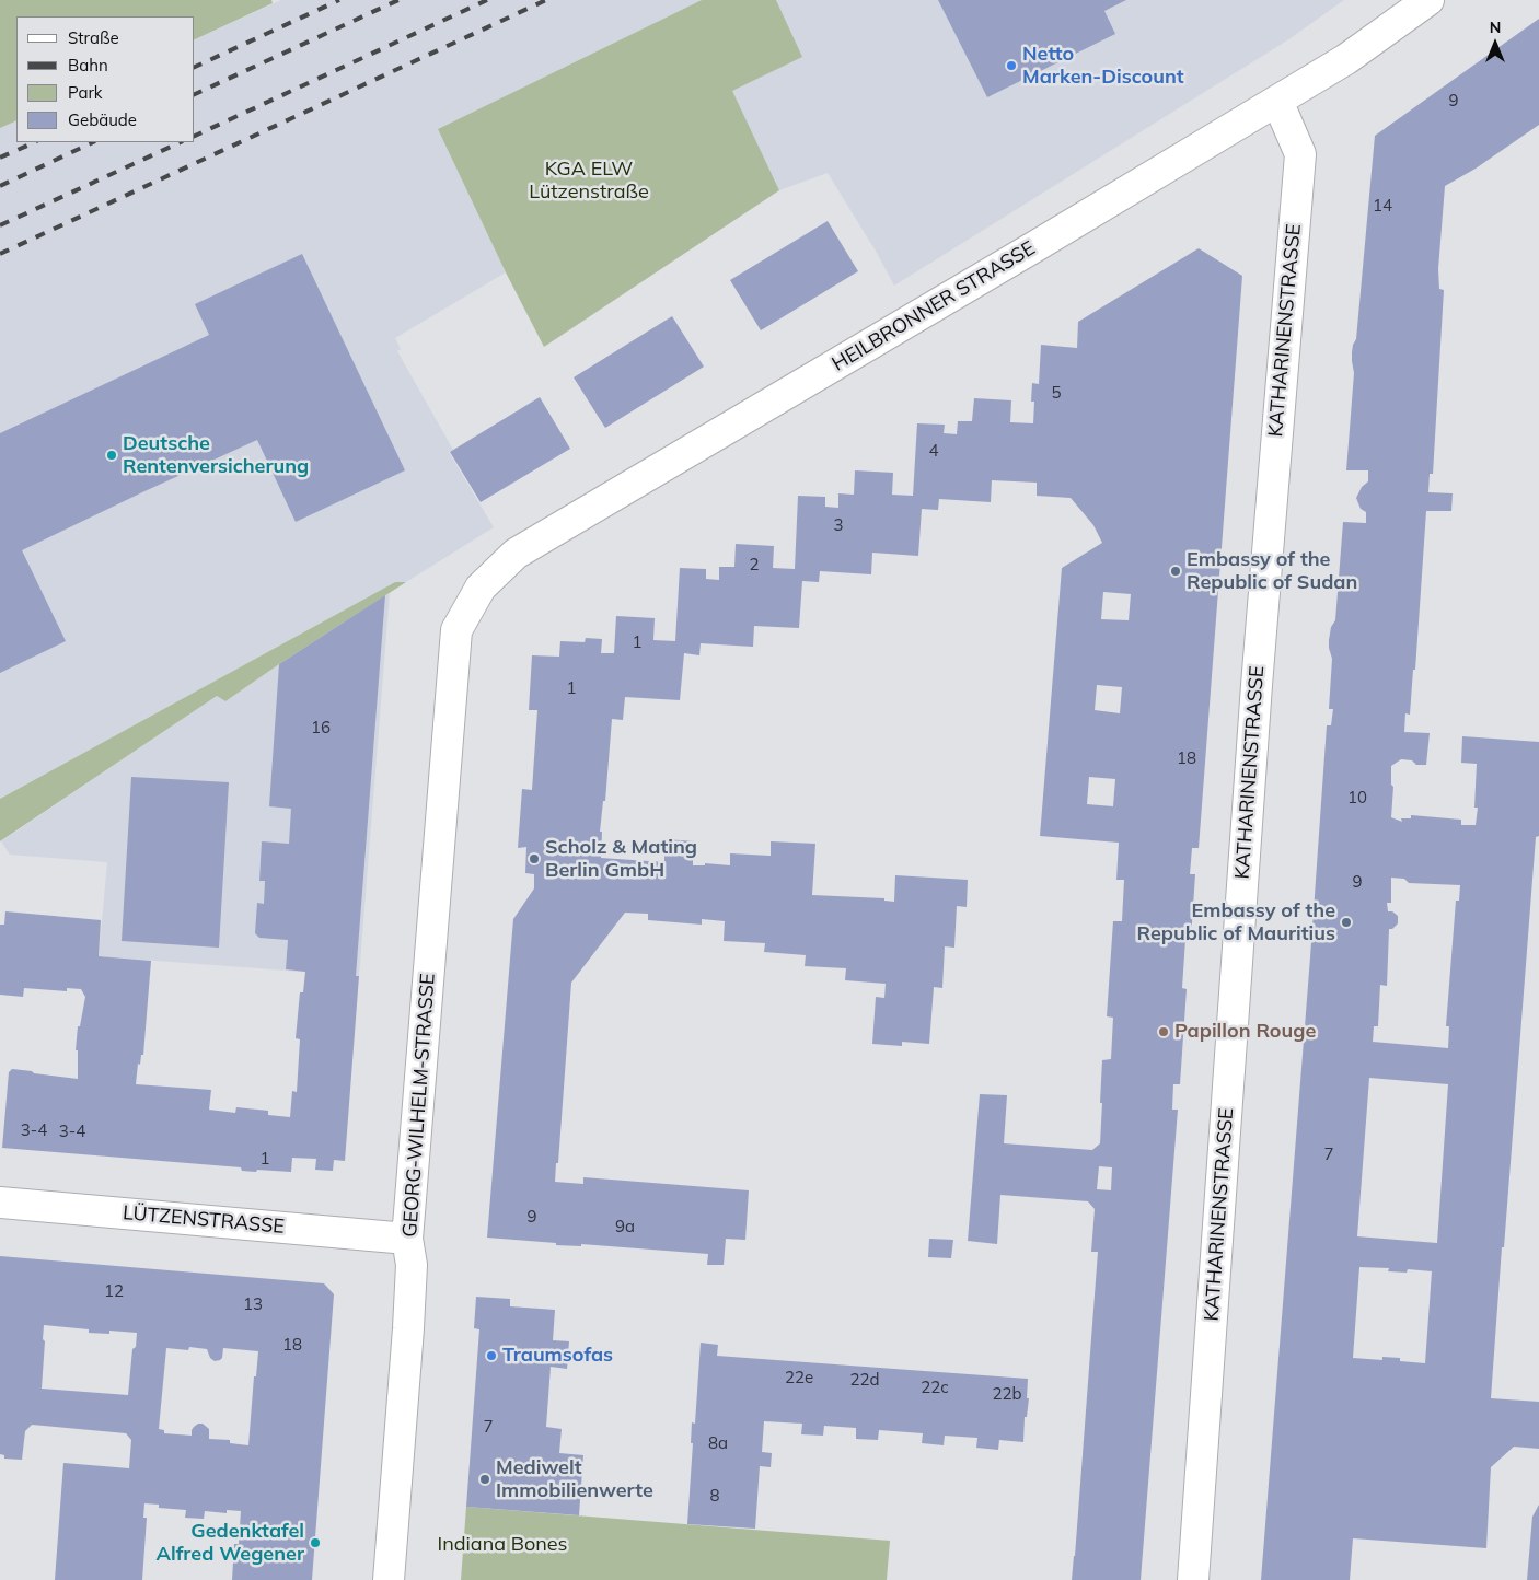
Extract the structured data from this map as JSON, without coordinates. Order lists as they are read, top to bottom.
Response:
{
  "streets": {
    "street": [
      "HEILBRONNER STRASSE",
      "KATHARINENSTRASSE",
      "GEORG-WILHELM-STRASSE",
      "LÜTZENSTRASSE"
    ]
  },
  "crossings": [
    ["HEILBRONNER STRASSE", "KATHARINENSTRASSE"],
    ["HEILBRONNER STRASSE", "GEORG-WILHELM-STRASSE"],
    ["GEORG-WILHELM-STRASSE", "LÜTZENSTRASSE"]
  ],
  "parks": ["KGA ELW Lützenstraße", "Indiana Bones"],
  "places": [
    "Netto Marken-Discount",
    "Deutsche Rentenversicherung",
    "Embassy of the Republic of Sudan",
    "Scholz & Mating Berlin GmbH",
    "Embassy of the Republic of Mauritius",
    "Papillon Rouge",
    "Traumsofas",
    "Mediwelt Immobilienwerte",
    "Gedenktafel Alfred Wegener"
  ],
  "house_numbers": [
    "9",
    "14",
    "5",
    "4",
    "3",
    "2",
    "1",
    "1",
    "16",
    "18",
    "10",
    "9",
    "3-4",
    "3-4",
    "7",
    "1",
    "9",
    "9a",
    "12",
    "13",
    "18",
    "22e",
    "22d",
    "22c",
    "22b",
    "7",
    "8a",
    "8"
  ],
  "legend": [
    "Straße",
    "Bahn",
    "Park",
    "Gebäude"
  ],
  "north": "top"
}
